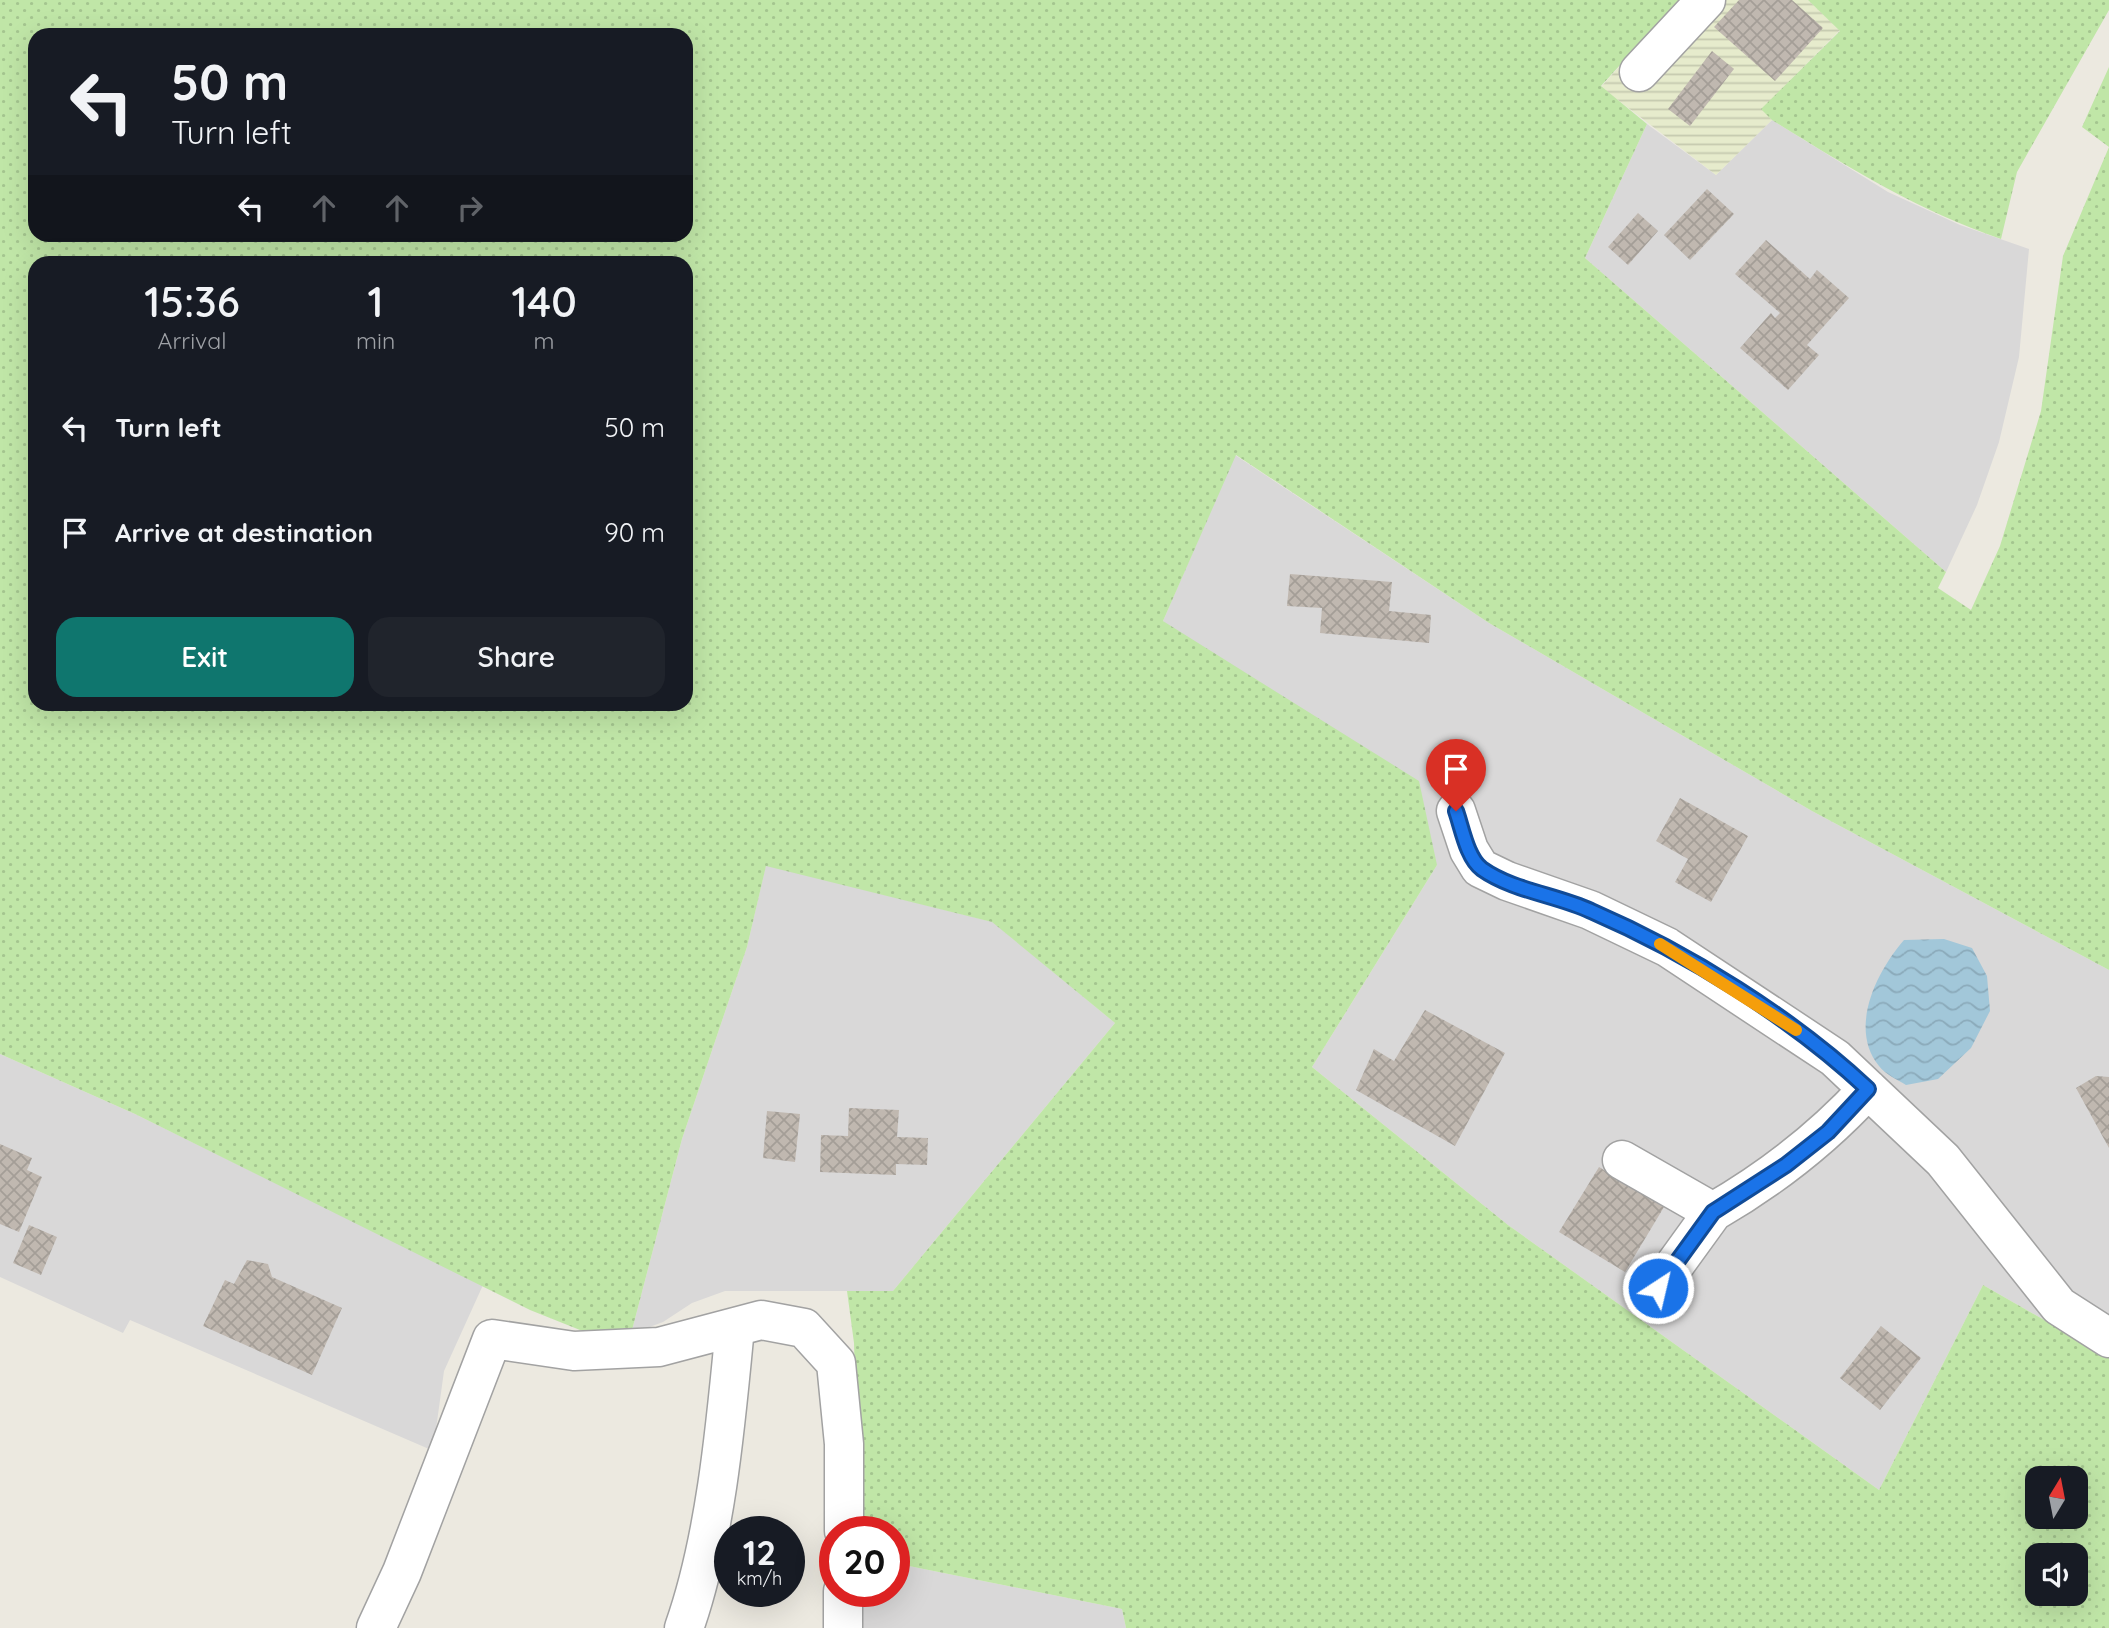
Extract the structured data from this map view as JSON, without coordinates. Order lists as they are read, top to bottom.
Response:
{
  "north": "top",
  "page": {
    "turn": ["50 m", "Turn left"],
    "eta": [
      "15:36",
      "Arrival",
      "1",
      "min",
      "140",
      "m"
    ],
    "list": [
      {
        "name": "Turn left",
        "value": "50 m"
      },
      {
        "name": "Arrive at destination",
        "value": "90 m"
      }
    ],
    "buttons": ["Exit", "Share"],
    "speed": "12 km/h",
    "limit": "20"
  }
}
